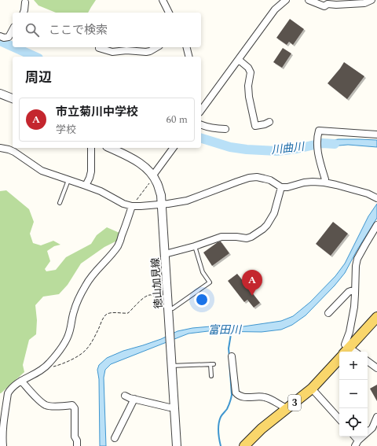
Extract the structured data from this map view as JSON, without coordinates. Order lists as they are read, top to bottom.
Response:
{
  "streets": {
    "main road": ["3"],
    "street": ["徳山加見線"]
  },
  "water": ["川曲川", "富田川"],
  "page": {
    "search": "ここで検索",
    "heading": "周辺",
    "list": [
      {
        "mark": "A",
        "name": "市立菊川中学校",
        "note": "学校",
        "value": "60 m"
      }
    ],
    "pins": "A",
    "map_buttons": ["+", "−"]
  }
}
